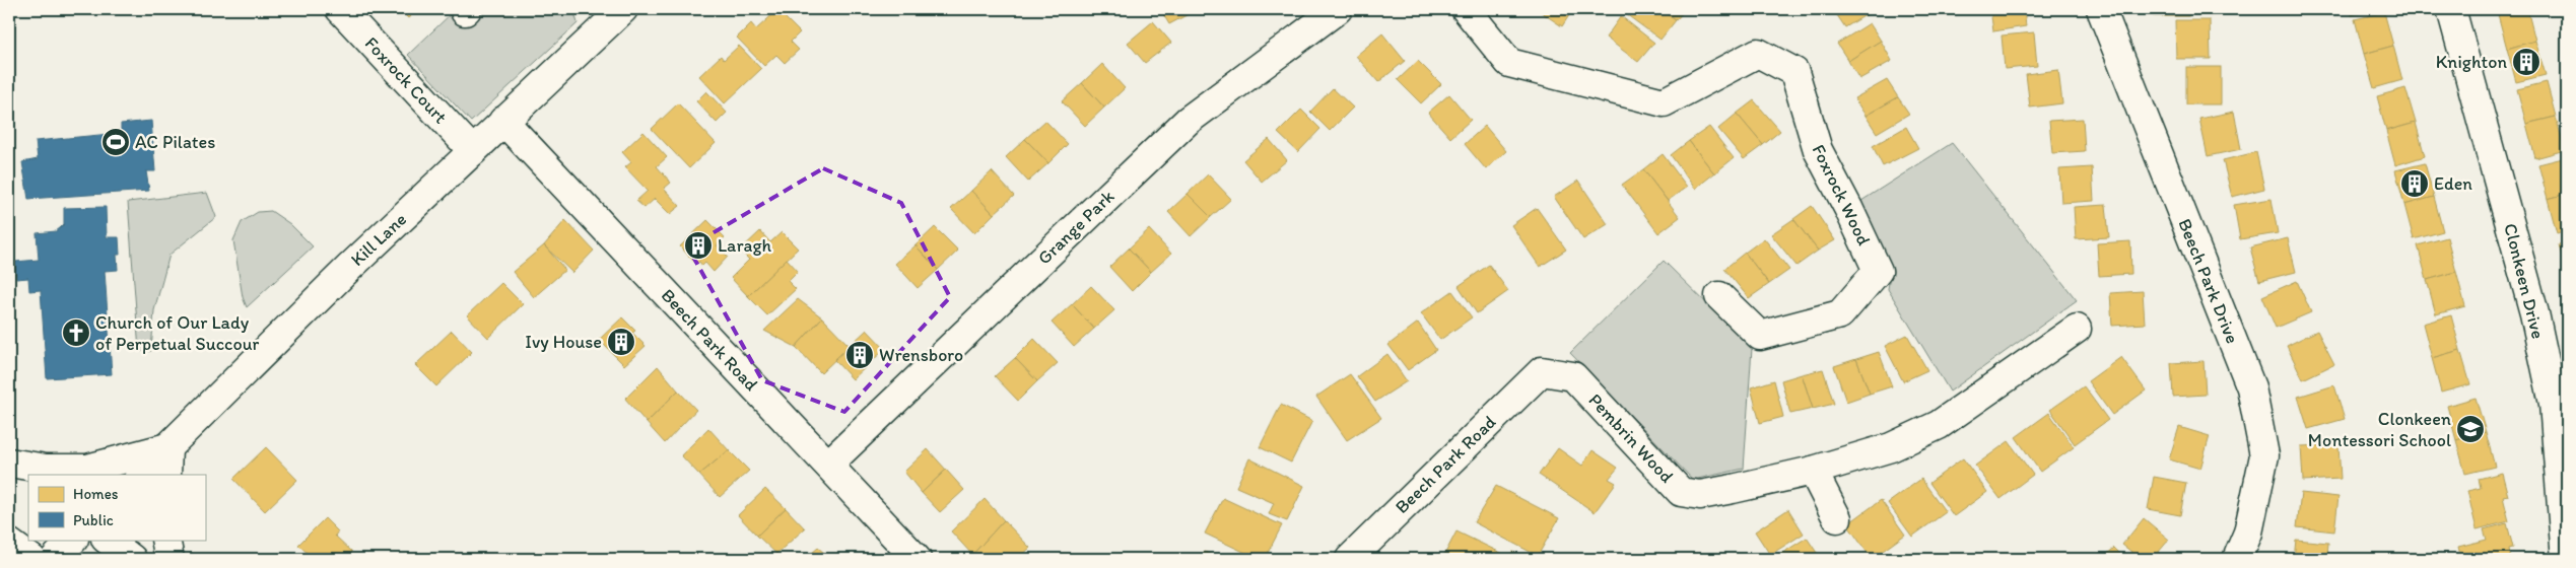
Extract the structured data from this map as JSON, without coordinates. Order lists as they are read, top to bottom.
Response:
{
  "streets": {
    "main road": [
      "Foxrock Court",
      "Foxrock Wood",
      "Grange Park",
      "Kill Lane",
      "Beech Park Drive",
      "Clonkeen Drive",
      "Beech Park Road",
      "Pembrin Wood"
    ]
  },
  "crossings": [
    ["Foxrock Court", "Kill Lane"],
    ["Grange Park", "Beech Park Road"],
    ["Kill Lane", "Beech Park Road"],
    ["Beech Park Road", "Pembrin Wood"]
  ],
  "places": {
    "building": [
      "Knighton",
      "Eden",
      "Laragh",
      "Ivy House",
      "Wrensboro"
    ],
    "sports": ["AC Pilates"],
    "church": ["Church of Our Lady of Perpetual Succour"],
    "school or university": ["Clonkeen Montessori School"]
  },
  "legend": ["Homes", "Public"]
}
